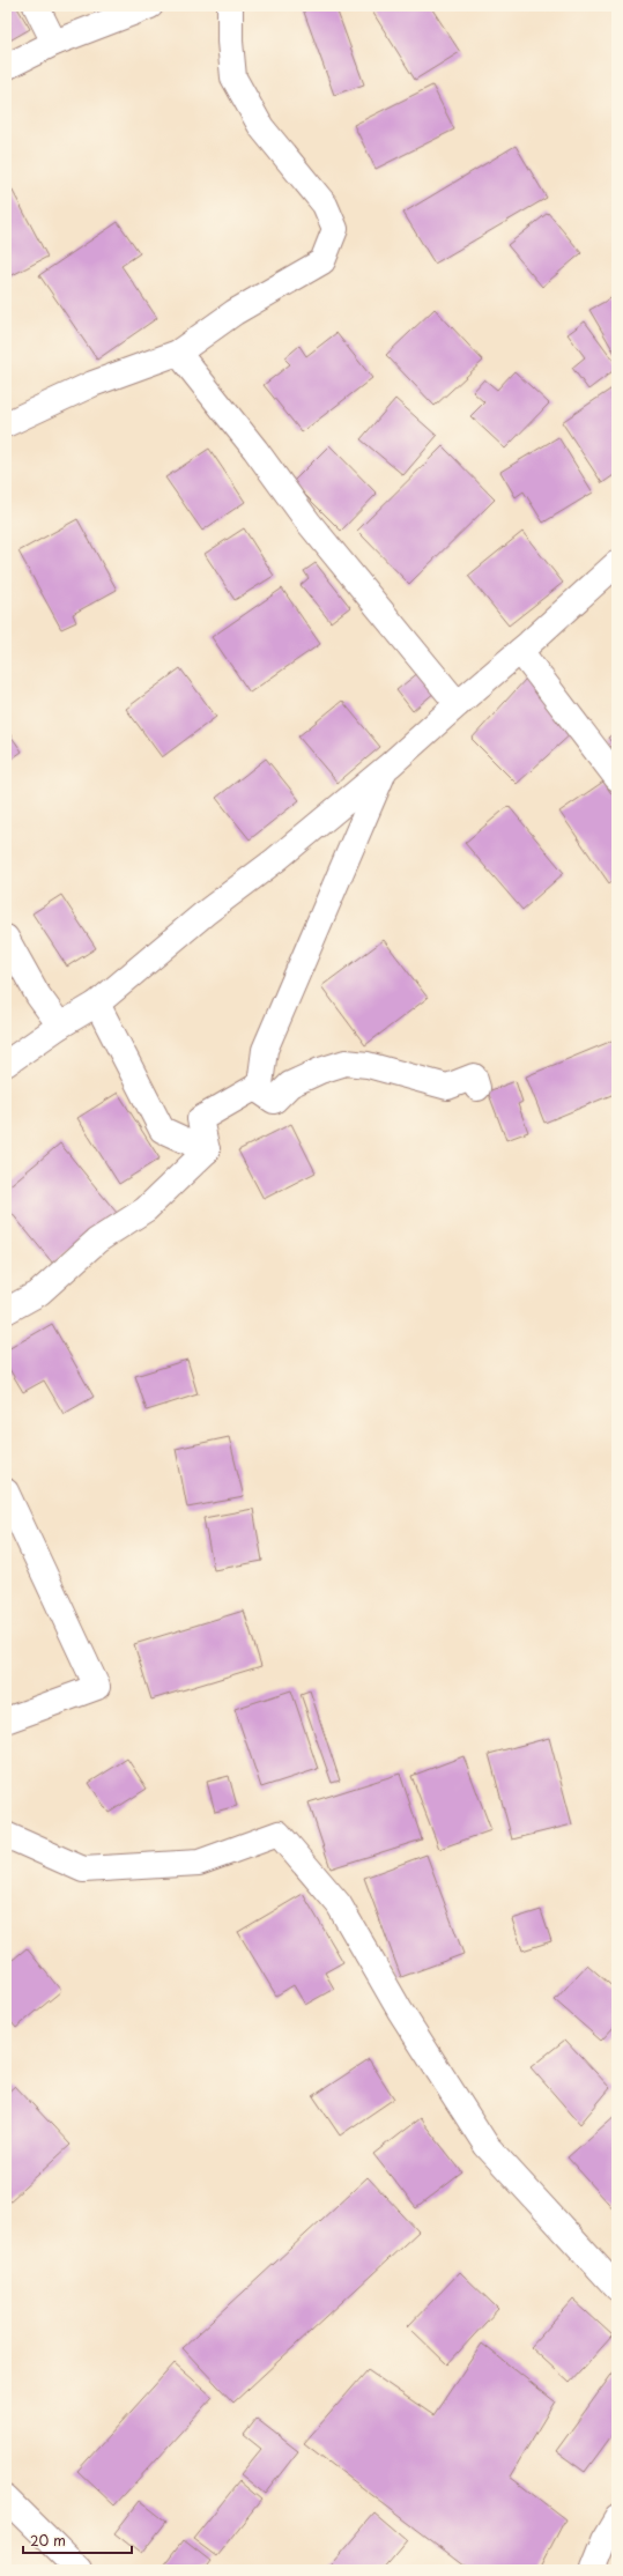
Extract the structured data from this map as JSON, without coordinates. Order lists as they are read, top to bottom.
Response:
{
  "scale_bar": "20 m"
}
